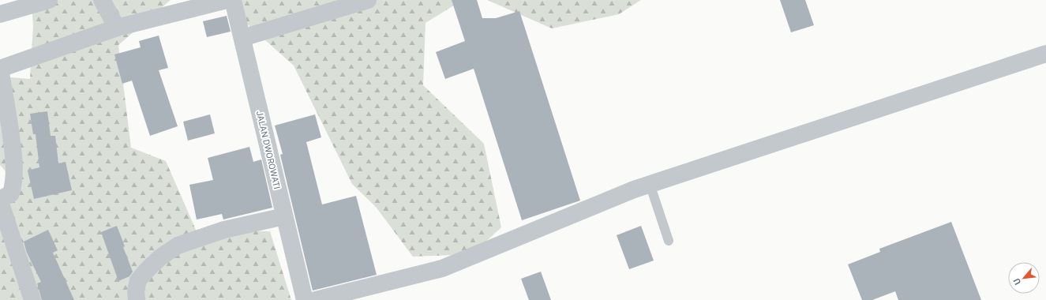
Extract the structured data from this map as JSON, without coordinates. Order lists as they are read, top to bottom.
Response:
{
  "streets": {
    "street": ["JALAN DWOROWATI"]
  },
  "north": "bottom left"
}
